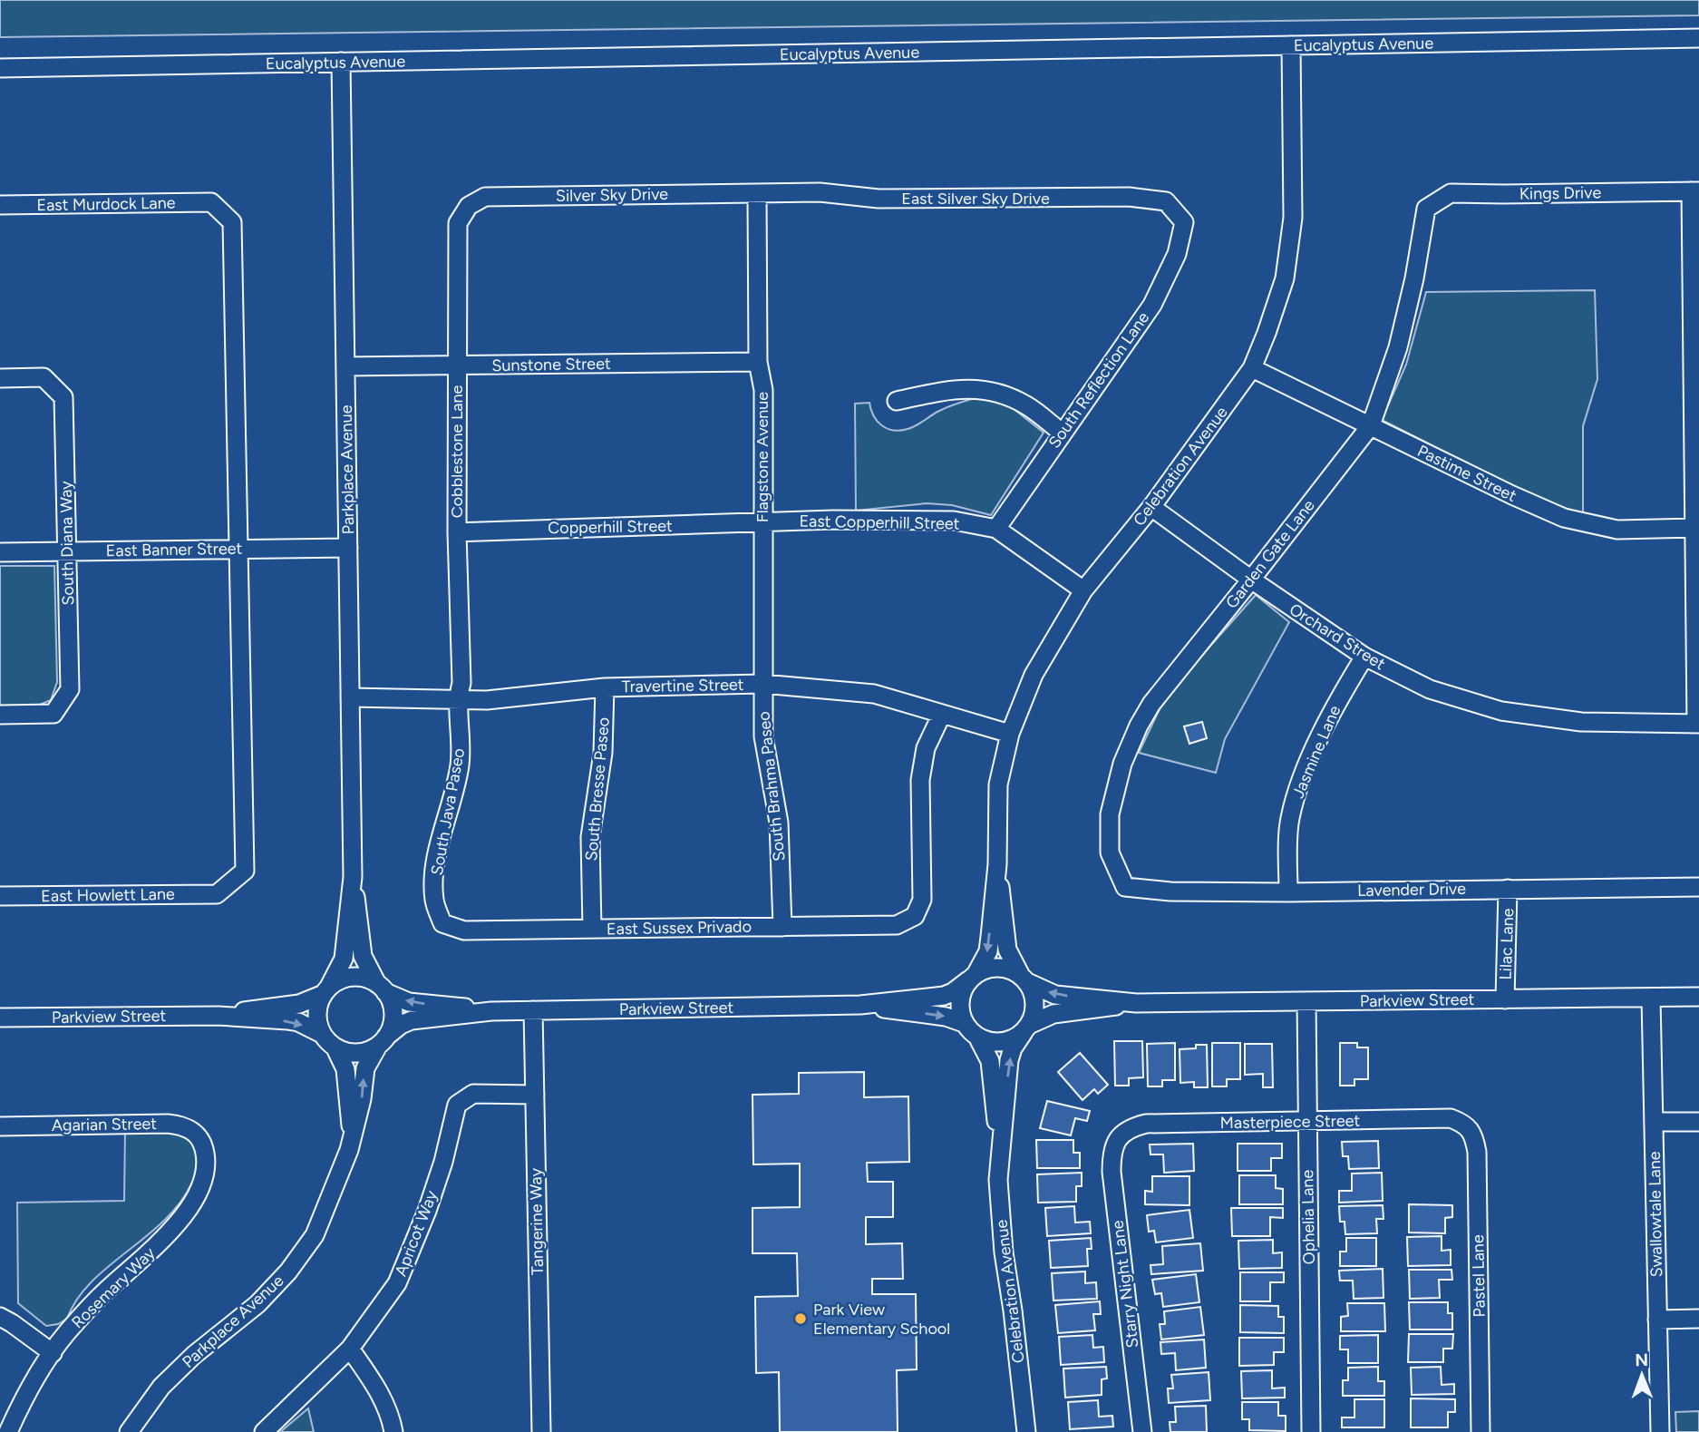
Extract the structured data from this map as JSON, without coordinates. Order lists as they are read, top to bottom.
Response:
{
  "streets": {
    "street": [
      "Eucalyptus Avenue",
      "Kings Drive",
      "Silver Sky Drive",
      "East Silver Sky Drive",
      "East Murdock Lane",
      "Sunstone Street",
      "South Reflection Lane",
      "Cobblestone Lane",
      "Flagstone Avenue",
      "Celebration Avenue",
      "Parkplace Avenue",
      "Pastime Street",
      "East Copperhill Street",
      "Copperhill Street",
      "South Diana Way",
      "East Banner Street",
      "Garden Gate Lane",
      "Orchard Street",
      "Travertine Street",
      "Jasmine Lane",
      "South Brahma Paseo",
      "South Bresse Paseo",
      "South Java Paseo",
      "Lavender Drive",
      "East Howlett Lane",
      "East Sussex Privado",
      "Lilac Lane",
      "Parkview Street",
      "Masterpiece Street",
      "Agarian Street",
      "Swallowtale Lane",
      "Ophelia Lane",
      "Tangerine Way",
      "Apricot Way",
      "Pastel Lane",
      "Starry Night Lane",
      "Rosemary Way"
    ]
  },
  "crossings": [
    ["Eucalyptus Avenue", "Celebration Avenue"],
    ["Eucalyptus Avenue", "Parkplace Avenue"],
    ["Kings Drive", "Garden Gate Lane"],
    ["Silver Sky Drive", "East Silver Sky Drive"],
    ["Silver Sky Drive", "Cobblestone Lane"],
    ["Silver Sky Drive", "Flagstone Avenue"],
    ["East Silver Sky Drive", "South Reflection Lane"],
    ["East Silver Sky Drive", "Flagstone Avenue"],
    ["East Murdock Lane", "East Banner Street"],
    ["East Murdock Lane", "East Howlett Lane"],
    ["Sunstone Street", "Cobblestone Lane"],
    ["Sunstone Street", "Flagstone Avenue"],
    ["Sunstone Street", "Parkplace Avenue"],
    ["South Reflection Lane", "East Copperhill Street"],
    ["Cobblestone Lane", "Copperhill Street"],
    ["Cobblestone Lane", "Travertine Street"],
    ["Cobblestone Lane", "South Java Paseo"],
    ["Flagstone Avenue", "East Copperhill Street"],
    ["Flagstone Avenue", "Copperhill Street"],
    ["Flagstone Avenue", "Travertine Street"],
    ["Flagstone Avenue", "South Brahma Paseo"],
    ["Celebration Avenue", "Pastime Street"],
    ["Celebration Avenue", "Orchard Street"],
    ["Celebration Avenue", "Travertine Street"],
    ["Celebration Avenue", "Parkview Street"],
    ["Parkplace Avenue", "East Banner Street"],
    ["Parkplace Avenue", "Travertine Street"],
    ["Pastime Street", "Garden Gate Lane"],
    ["East Copperhill Street", "Copperhill Street"],
    ["South Diana Way", "East Banner Street"],
    ["East Banner Street", "East Howlett Lane"],
    ["Garden Gate Lane", "Orchard Street"],
    ["Garden Gate Lane", "Lavender Drive"],
    ["Orchard Street", "Jasmine Lane"],
    ["Travertine Street", "South Brahma Paseo"],
    ["Travertine Street", "South Bresse Paseo"],
    ["Travertine Street", "South Java Paseo"],
    ["Travertine Street", "East Sussex Privado"],
    ["Jasmine Lane", "Lavender Drive"],
    ["South Brahma Paseo", "East Sussex Privado"],
    ["South Bresse Paseo", "East Sussex Privado"],
    ["South Java Paseo", "East Sussex Privado"],
    ["Lavender Drive", "Lilac Lane"],
    ["Lilac Lane", "Parkview Street"],
    ["Parkview Street", "Swallowtale Lane"],
    ["Parkview Street", "Ophelia Lane"],
    ["Parkview Street", "Tangerine Way"],
    ["Masterpiece Street", "Ophelia Lane"],
    ["Masterpiece Street", "Pastel Lane"],
    ["Masterpiece Street", "Starry Night Lane"],
    ["Agarian Street", "Rosemary Way"],
    ["Tangerine Way", "Apricot Way"]
  ],
  "places": ["Park View Elementary School"],
  "north": "top"
}
